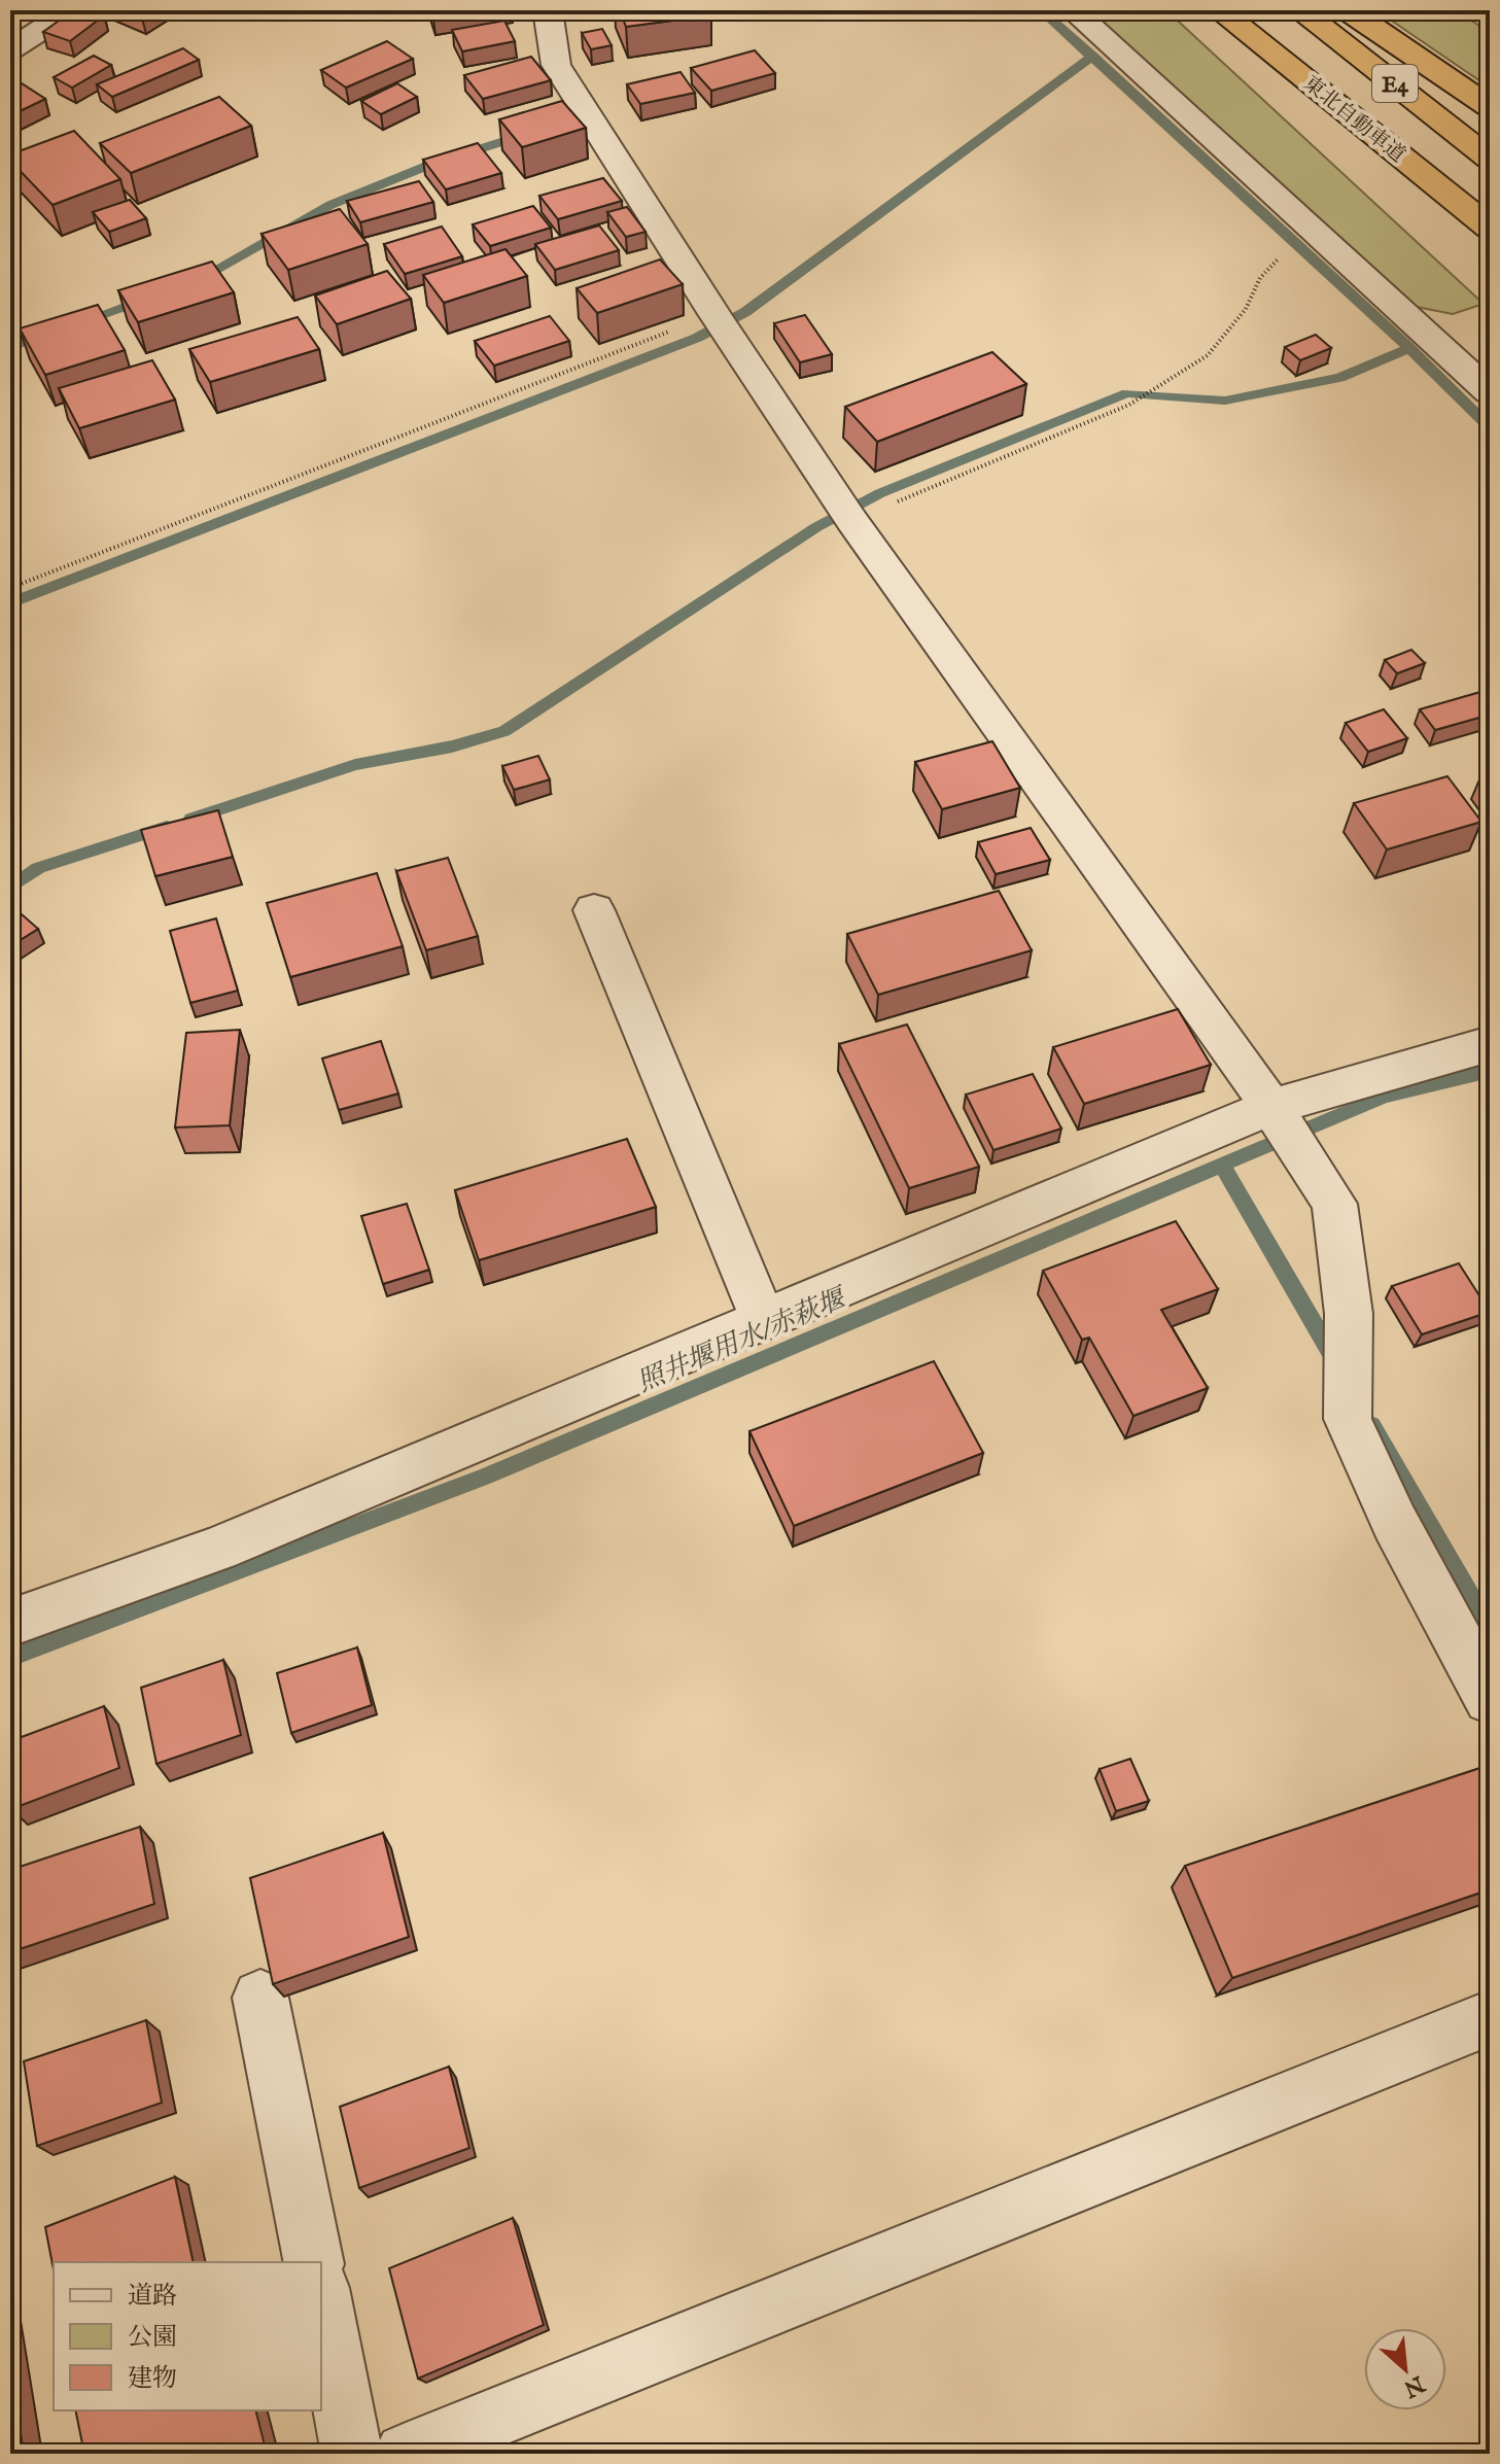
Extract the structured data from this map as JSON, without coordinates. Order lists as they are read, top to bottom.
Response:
{
  "streets": {
    "highway": ["E4", "東北自動車道"]
  },
  "water": ["照井堰用水/赤萩堰"],
  "legend": ["道路", "公園", "建物"],
  "north": "bottom right"
}
